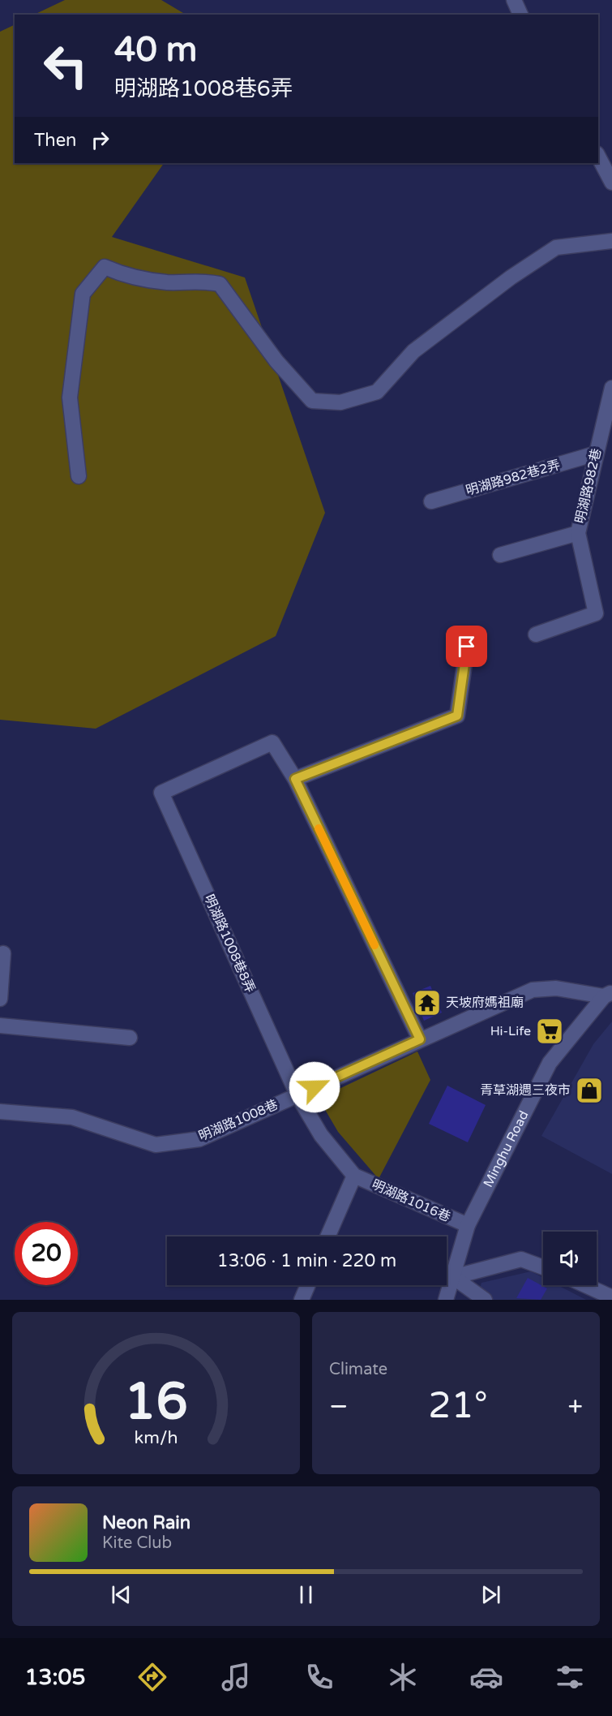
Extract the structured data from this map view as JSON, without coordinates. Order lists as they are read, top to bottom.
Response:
{
  "streets": {
    "street": [
      "明湖路982巷2弄",
      "明湖路982巷",
      "明湖路1008巷8弄",
      "明湖路1008巷",
      "Minghu Road",
      "明湖路1016巷"
    ]
  },
  "crossings": [
    ["明湖路982巷2弄", "明湖路982巷"],
    ["明湖路1008巷8弄", "明湖路1008巷"],
    ["明湖路1008巷8弄", "明湖路1016巷"],
    ["明湖路1008巷", "Minghu Road"],
    ["明湖路1008巷", "明湖路1016巷"],
    ["Minghu Road", "明湖路1016巷"]
  ],
  "places": {
    "temple": ["天坡府媽祖廟"],
    "supermarket": ["Hi-Life"],
    "shop": ["青草湖週三夜市"]
  },
  "page": {
    "turn": ["40 m", "明湖路1008巷6弄"],
    "then": "Then",
    "limit": "20",
    "trip": "13:06 · 1 min · 220 m",
    "tile": "Climate",
    "heat": ["−", "21°", "+"],
    "song": ["Neon Rain", "Kite Club"],
    "tabs": "13:05",
    "gauge": ["16", "km/h"]
  }
}
